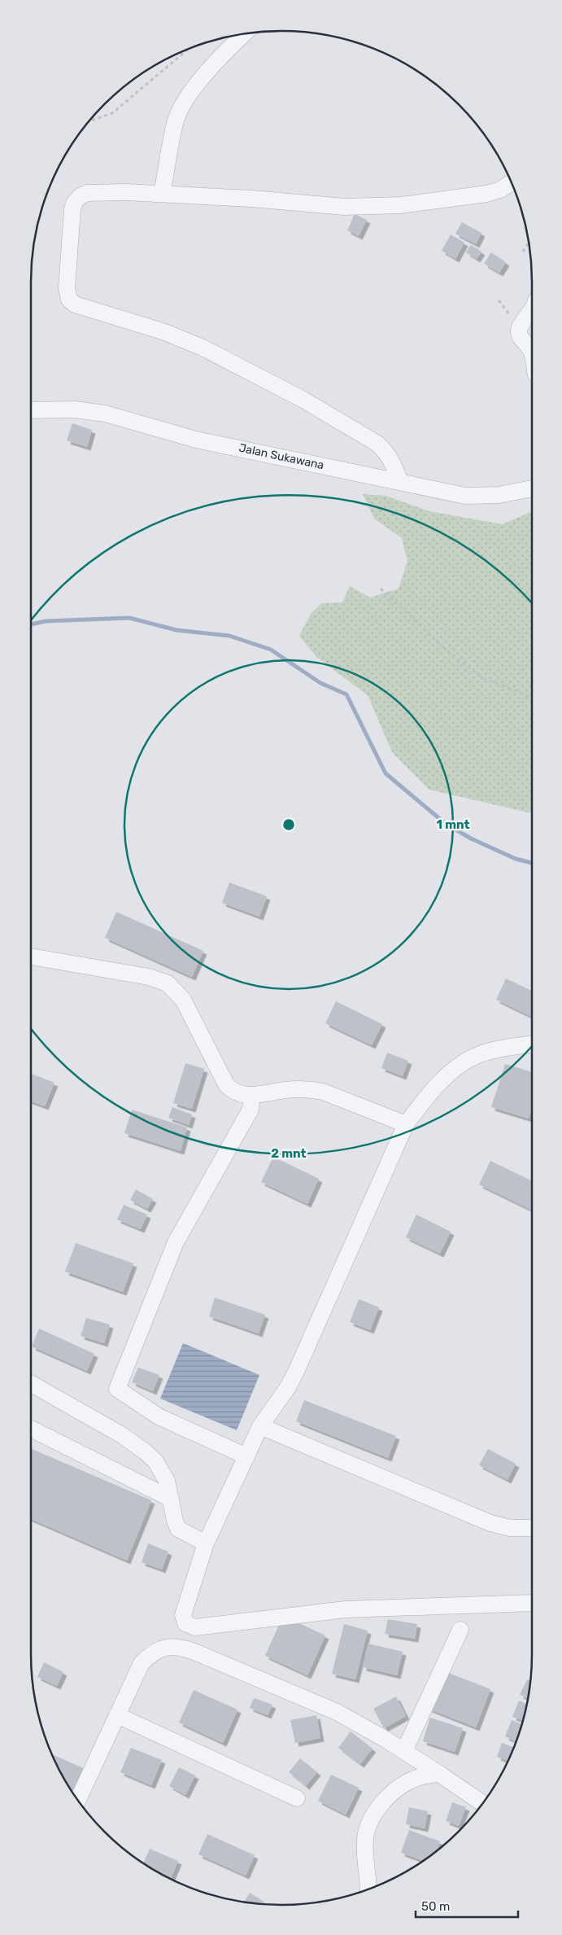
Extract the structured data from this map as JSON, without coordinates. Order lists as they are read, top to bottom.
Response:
{
  "streets": {
    "street": ["Jalan Sukawana"]
  },
  "scale_bar": "50 m",
  "rings": ["1 mnt", "2 mnt"]
}
